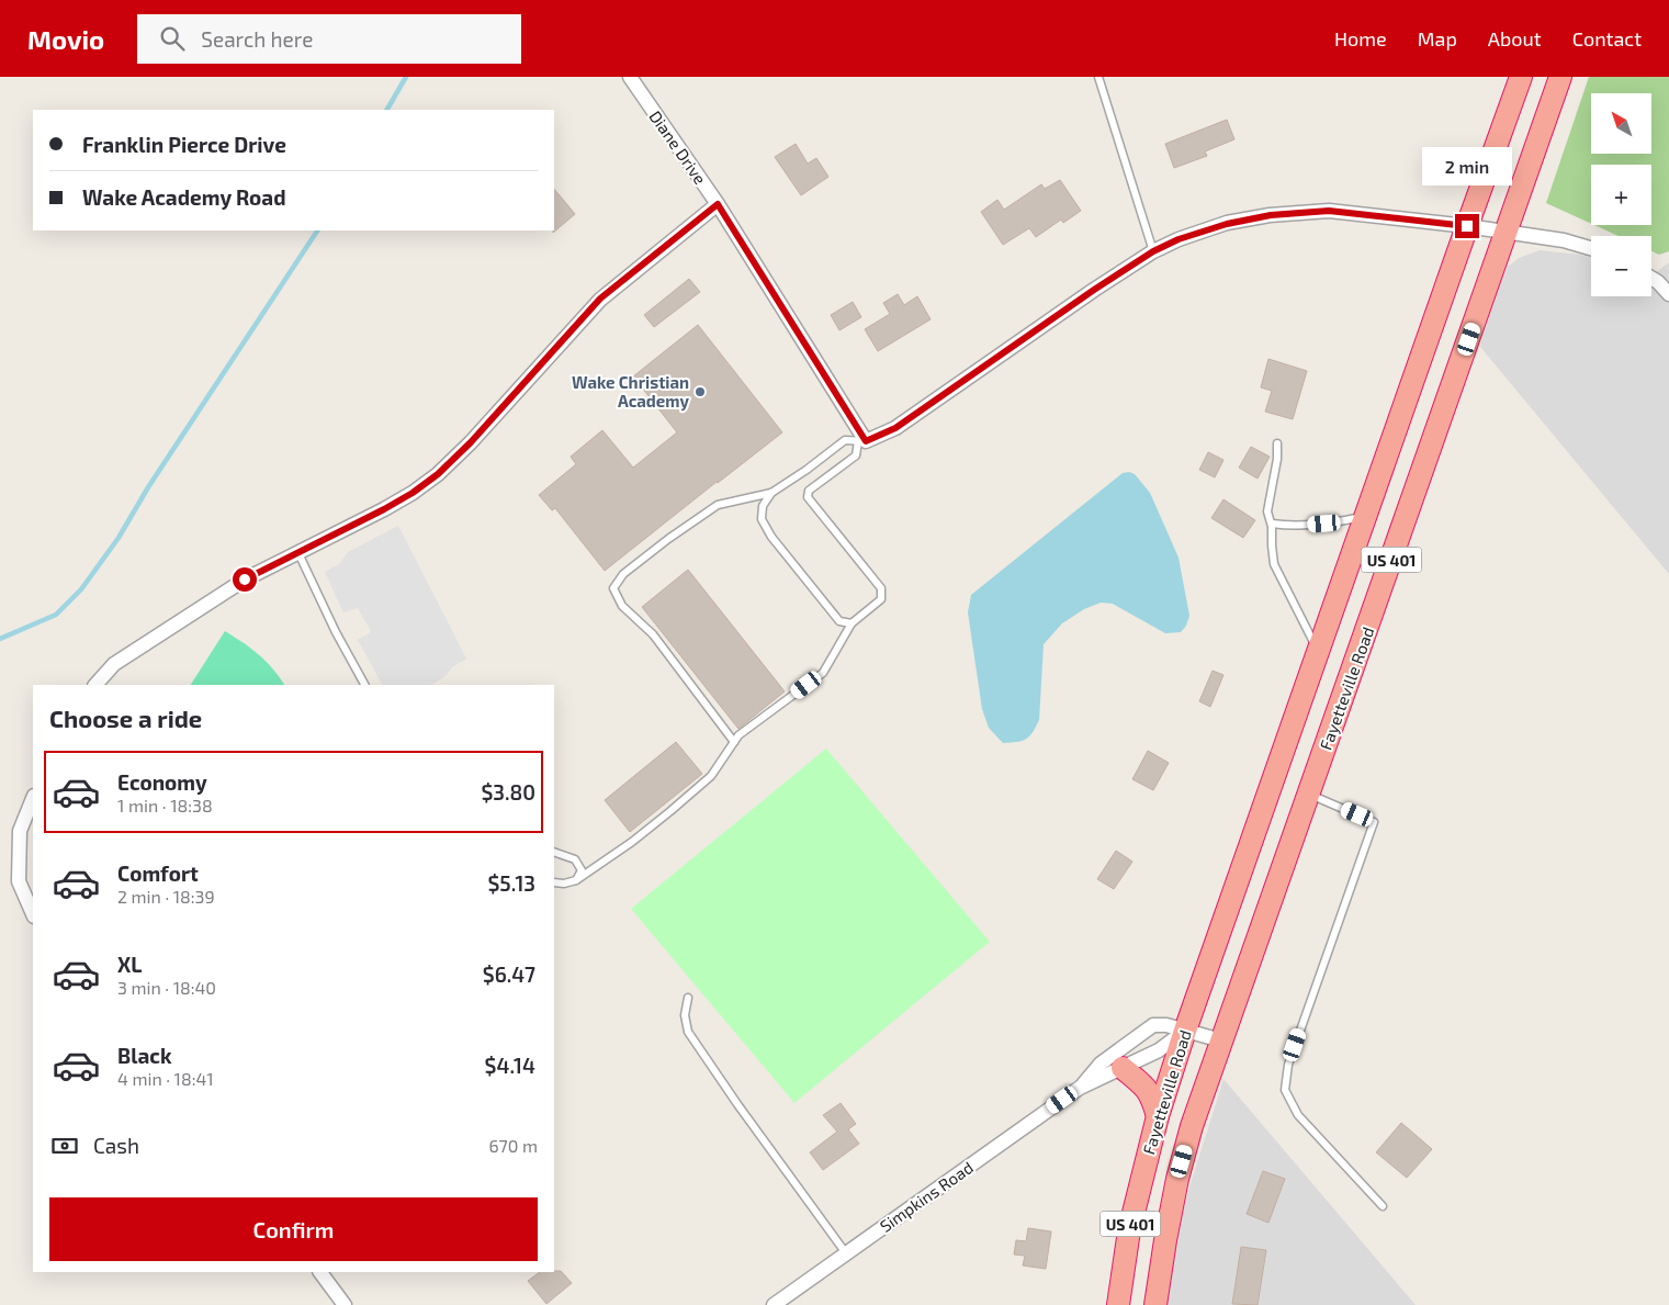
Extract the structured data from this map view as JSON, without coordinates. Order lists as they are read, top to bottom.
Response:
{
  "streets": {
    "highway": ["US 401", "Fayetteville Road"],
    "street": ["Diane Drive", "Simpkins Road"]
  },
  "crossings": [
    ["Fayetteville Road", "Simpkins Road"]
  ],
  "places": ["Wake Christian Academy"],
  "north": "top left",
  "page": {
    "header": "Movio",
    "search": "Search here",
    "nav": [
      "Home",
      "Map",
      "About",
      "Contact"
    ],
    "map_buttons": ["+", "−"],
    "banner": ["Franklin Pierce Drive", "Wake Academy Road"],
    "bubble": "2 min",
    "heading": "Choose a ride",
    "list": [
      {
        "name": "Economy",
        "note": "1 min · 18:38",
        "value": "$3.80"
      },
      {
        "name": "Comfort",
        "note": "2 min · 18:39",
        "value": "$5.13"
      },
      {
        "name": "XL",
        "note": "3 min · 18:40",
        "value": "$6.47"
      },
      {
        "name": "Black",
        "note": "4 min · 18:41",
        "value": "$4.14"
      }
    ],
    "pay": ["Cash", "670 m"],
    "buttons": "Confirm"
  }
}
